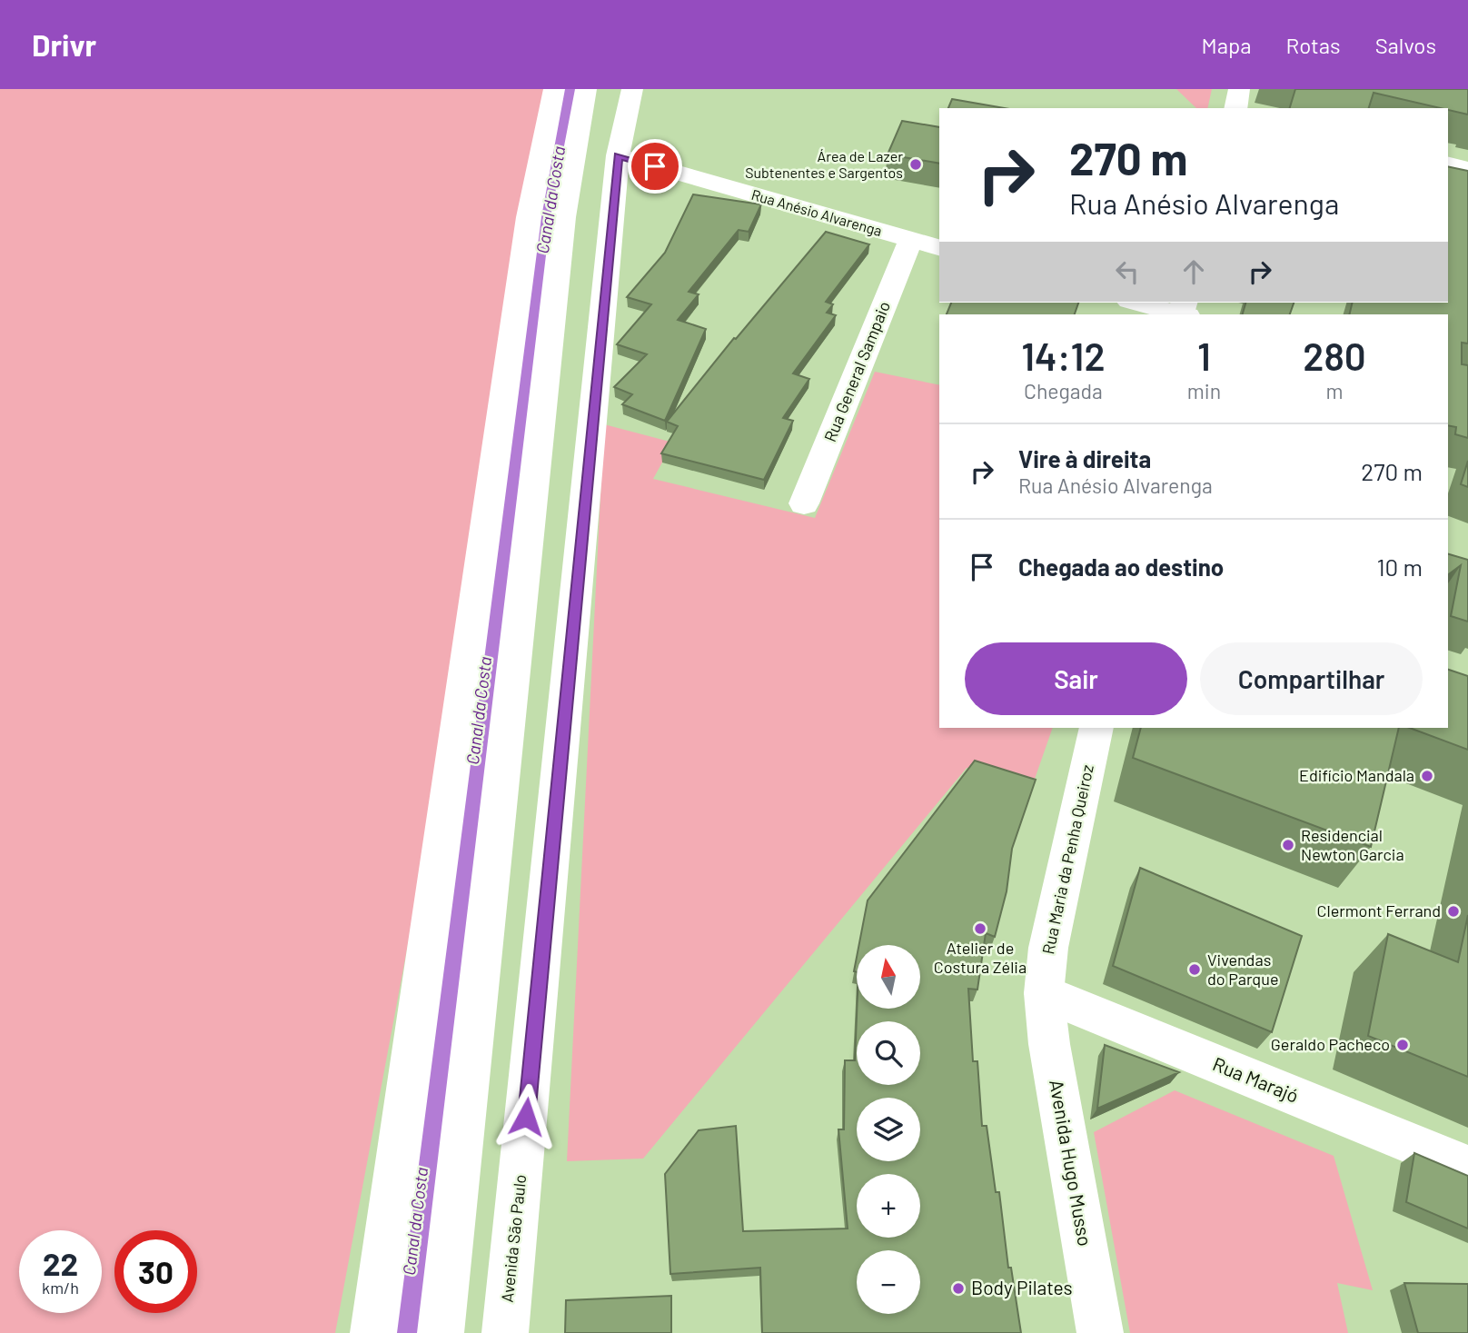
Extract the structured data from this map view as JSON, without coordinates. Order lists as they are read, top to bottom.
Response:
{
  "streets": {
    "street": [
      "Rua Anésio Alvarenga",
      "Rua General Sampaio",
      "Rua Maria da Penha Queiroz",
      "Rua Marajó",
      "Avenida Hugo Musso",
      "Avenida São Paulo"
    ]
  },
  "crossings": [
    ["Rua Anésio Alvarenga", "Rua General Sampaio"],
    ["Rua Anésio Alvarenga", "Avenida São Paulo"],
    ["Rua Maria da Penha Queiroz", "Rua Marajó"],
    ["Rua Maria da Penha Queiroz", "Avenida Hugo Musso"],
    ["Rua Marajó", "Avenida Hugo Musso"]
  ],
  "water": ["Canal da Costa"],
  "places": [
    "Área de Lazer Subtenentes e Sargentos",
    "Edifício Mandala",
    "Residencial Newton Garcia",
    "Clermont Ferrand",
    "Atelier de Costura Zélia",
    "Vivendas do Parque",
    "Geraldo Pacheco",
    "Body Pilates"
  ],
  "north": "top",
  "page": {
    "header": "Drivr",
    "nav": ["Mapa", "Rotas", "Salvos"],
    "turn": ["270 m", "Rua Anésio Alvarenga"],
    "eta": [
      "14:12",
      "Chegada",
      "1",
      "min",
      "280",
      "m"
    ],
    "list": [
      {
        "name": "Vire à direita",
        "note": "Rua Anésio Alvarenga",
        "value": "270 m"
      },
      {
        "name": "Chegada ao destino",
        "value": "10 m"
      }
    ],
    "buttons": ["Sair", "Compartilhar"],
    "map_buttons": ["+", "−"],
    "speed": "22 km/h",
    "limit": "30"
  }
}
